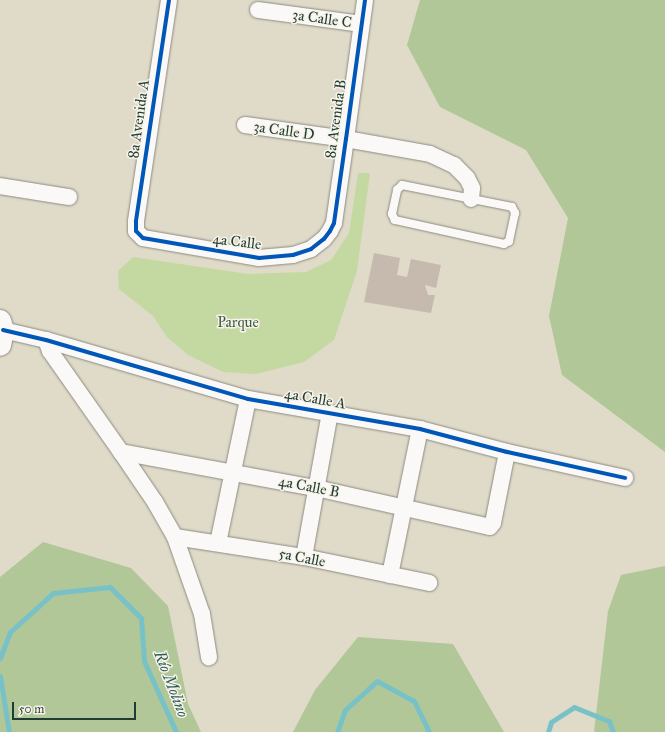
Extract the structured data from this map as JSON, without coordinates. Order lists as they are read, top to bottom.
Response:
{
  "streets": {
    "street": [
      "3a Calle C",
      "8a Avenida A",
      "8a Avenida B",
      "3a Calle D",
      "4a Calle",
      "4a Calle A",
      "4a Calle B",
      "5a Calle"
    ]
  },
  "crossings": [
    ["3a Calle C", "8a Avenida B"],
    ["8a Avenida A", "4a Calle"],
    ["8a Avenida B", "3a Calle D"],
    ["8a Avenida B", "4a Calle"],
    ["4a Calle A", "4a Calle B"]
  ],
  "water": ["Río Molino"],
  "parks": ["Parque"],
  "scale_bar": "50 m"
}
